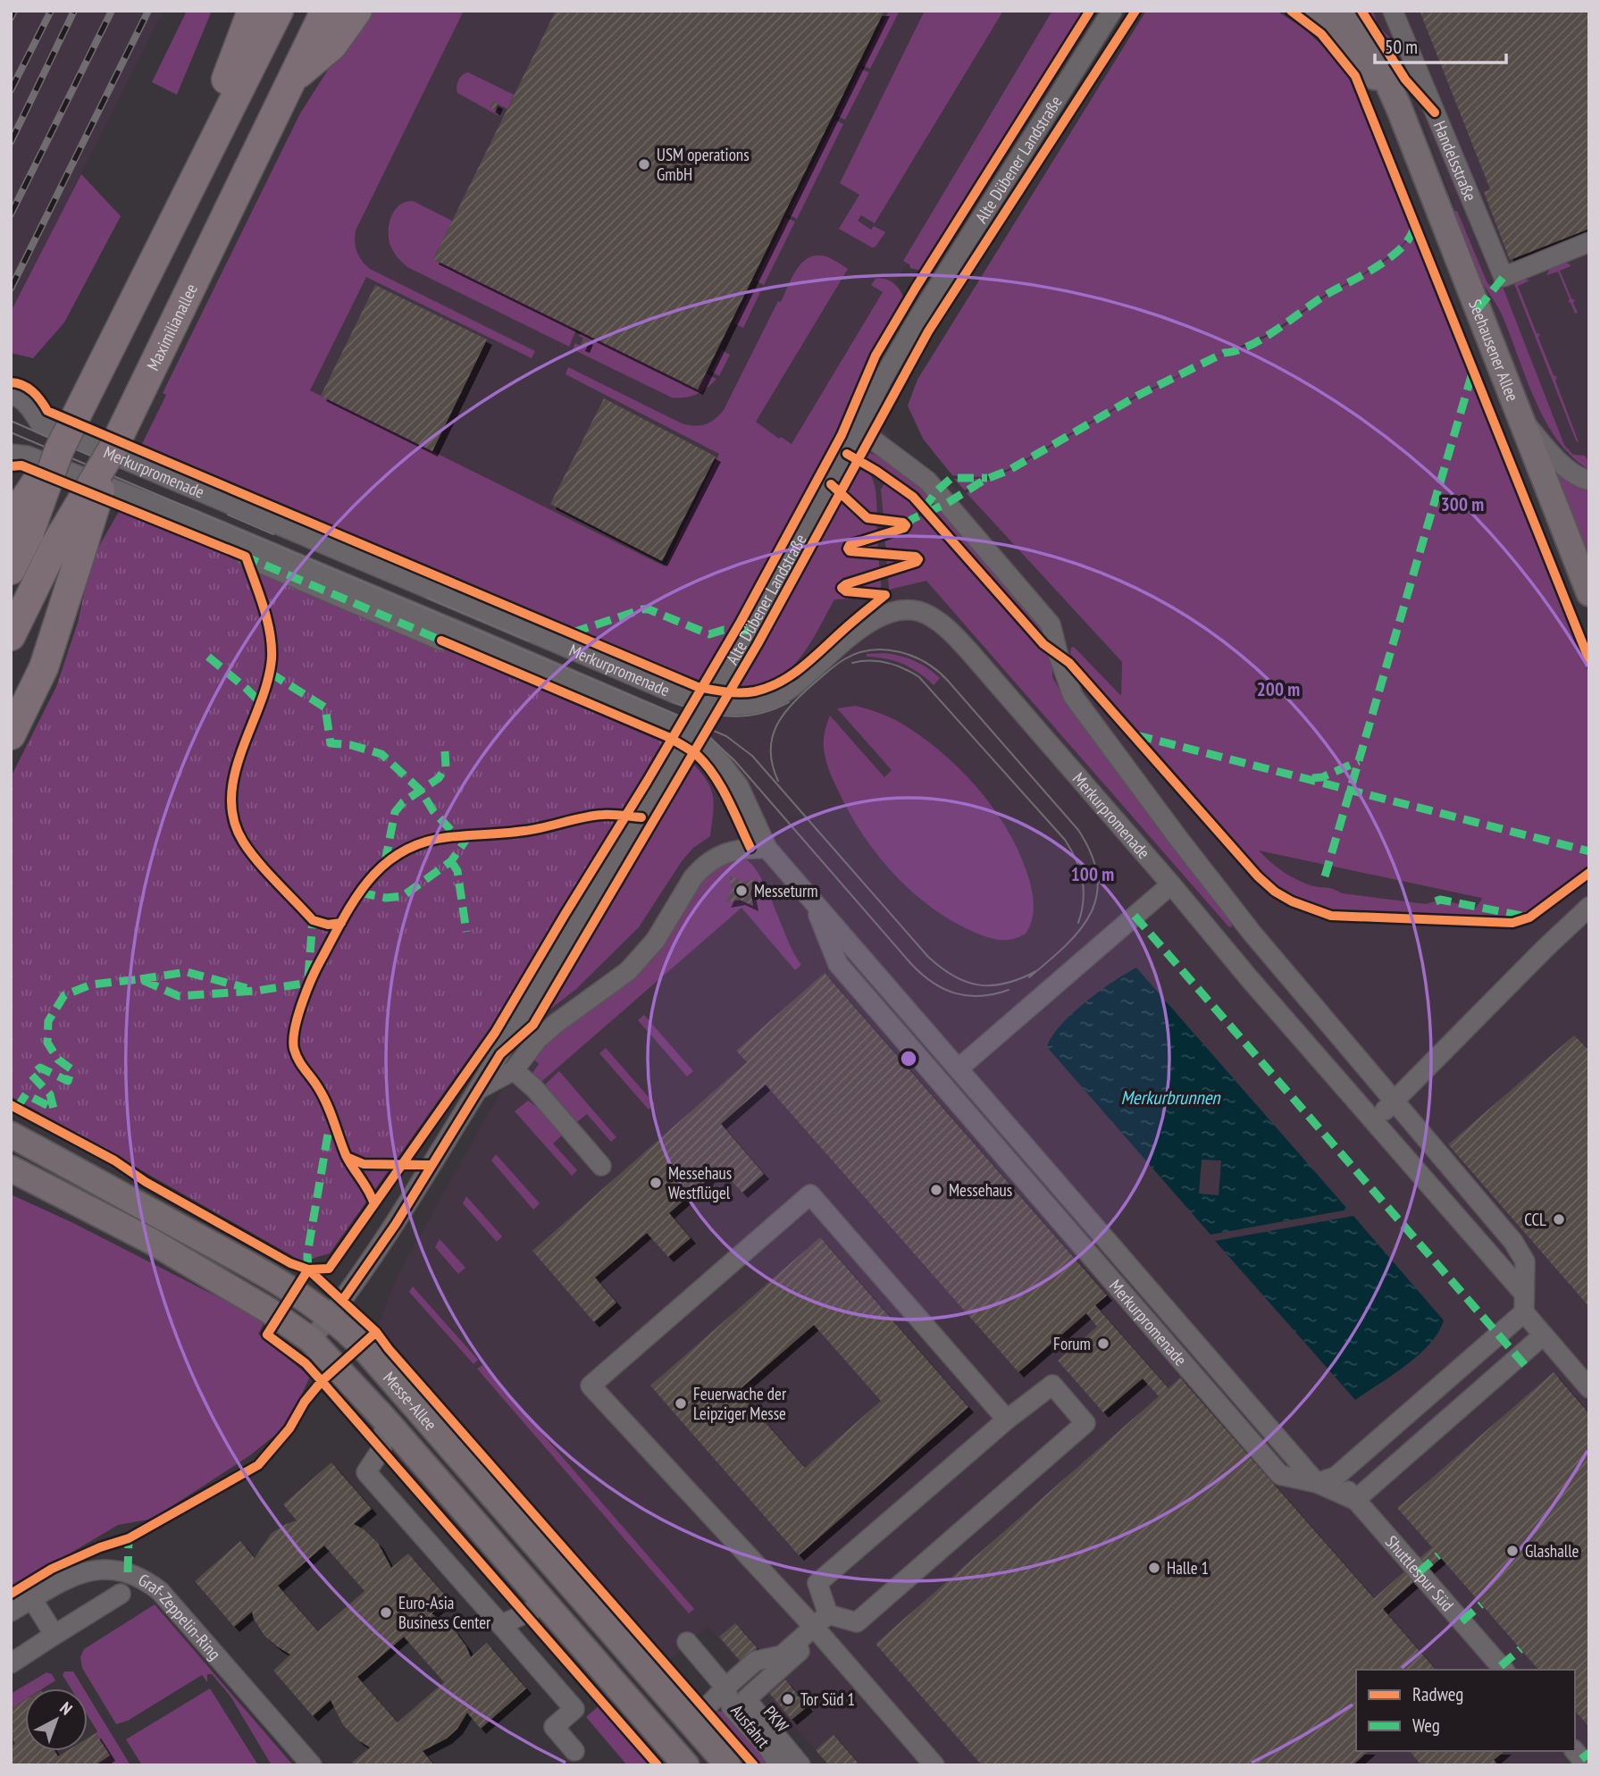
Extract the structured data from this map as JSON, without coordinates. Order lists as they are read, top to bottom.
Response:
{
  "streets": {
    "highway": ["Maximilianallee"],
    "main road": ["Seehausener Allee", "Messe-Allee"],
    "street": [
      "Alte Dübener Landstraße",
      "Handelsstraße",
      "Merkurpromenade",
      "Shuttlespur Süd",
      "Graf-Zeppelin-Ring",
      "PKW",
      "Ausfahrt"
    ]
  },
  "crossings": [
    ["Alte Dübener Landstraße", "Merkurpromenade"],
    ["Alte Dübener Landstraße", "Messe-Allee"]
  ],
  "water": ["Merkurbrunnen"],
  "places": [
    "USM operations GmbH",
    "Messeturm",
    "Messehaus Westflügel",
    "Messehaus",
    "CCL",
    "Forum",
    "Feuerwache der Leipziger Messe",
    "Glashalle",
    "Halle 1",
    "Euro-Asia Business Center",
    "Tor Süd 1"
  ],
  "legend": ["Radweg", "Weg"],
  "scale_bar": "50 m",
  "north": "top right",
  "rings": ["300 m", "200 m", "100 m"]
}
